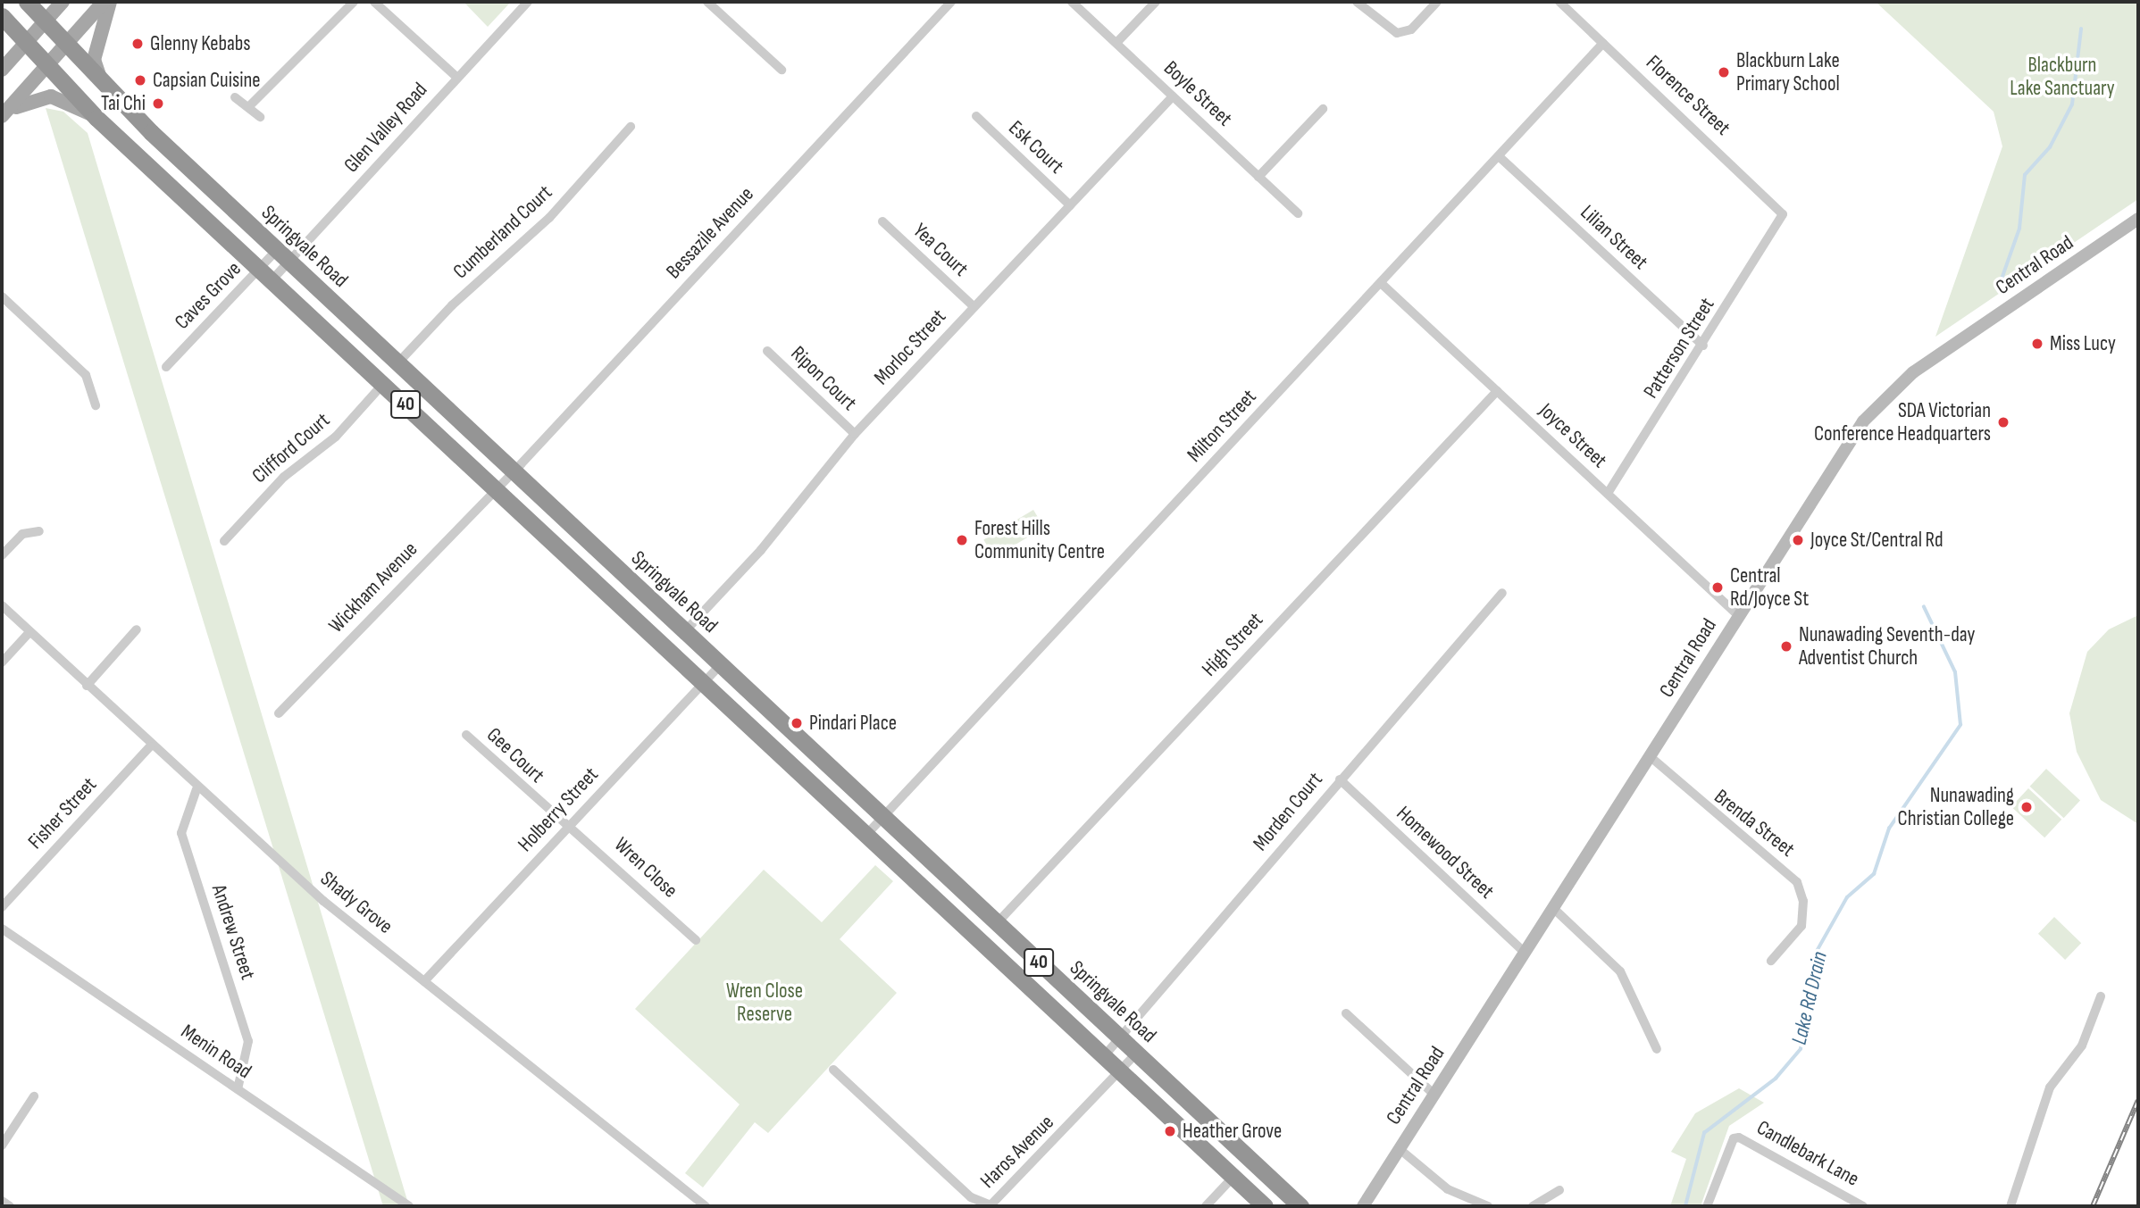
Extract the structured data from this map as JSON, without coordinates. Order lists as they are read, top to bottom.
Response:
{
  "streets": {
    "highway": ["Springvale Road", "40"],
    "street": [
      "Boyle Street",
      "Florence Street",
      "Glen Valley Road",
      "Esk Court",
      "Cumberland Court",
      "Bessazile Avenue",
      "Lilian Street",
      "Yea Court",
      "Central Road",
      "Caves Grove",
      "Morloc Street",
      "Patterson Street",
      "Ripon Court",
      "Milton Street",
      "Joyce Street",
      "Clifford Court",
      "Wickham Avenue",
      "High Street",
      "Gee Court",
      "Holberry Street",
      "Morden Court",
      "Fisher Street",
      "Brenda Street",
      "Homewood Street",
      "Wren Close",
      "Shady Grove",
      "Andrew Street",
      "Menin Road",
      "Haros Avenue",
      "Candlebark Lane"
    ]
  },
  "crossings": [
    ["Boyle Street", "Morloc Street"],
    ["Florence Street", "Patterson Street"],
    ["Florence Street", "Milton Street"],
    ["Glen Valley Road", "Springvale Road"],
    ["Glen Valley Road", "Caves Grove"],
    ["Glen Valley Road", "40"],
    ["Esk Court", "Morloc Street"],
    ["Cumberland Court", "Springvale Road"],
    ["Bessazile Avenue", "Springvale Road"],
    ["Bessazile Avenue", "40"],
    ["Bessazile Avenue", "Wickham Avenue"],
    ["Lilian Street", "Patterson Street"],
    ["Lilian Street", "Milton Street"],
    ["Springvale Road", "Caves Grove"],
    ["Springvale Road", "Morloc Street"],
    ["Springvale Road", "Milton Street"],
    ["Springvale Road", "High Street"],
    ["Springvale Road", "Holberry Street"],
    ["Springvale Road", "Morden Court"],
    ["Springvale Road", "Haros Avenue"],
    ["Yea Court", "Morloc Street"],
    ["Central Road", "Joyce Street"],
    ["Central Road", "Brenda Street"],
    ["Central Road", "Homewood Street"],
    ["Caves Grove", "40"],
    ["Morloc Street", "Ripon Court"],
    ["Patterson Street", "Joyce Street"],
    ["40", "Milton Street"],
    ["40", "Clifford Court"],
    ["40", "Wickham Avenue"],
    ["40", "Holberry Street"],
    ["40", "Morden Court"],
    ["40", "Haros Avenue"],
    ["Milton Street", "Joyce Street"],
    ["Joyce Street", "High Street"],
    ["Gee Court", "Holberry Street"],
    ["Gee Court", "Wren Close"],
    ["Holberry Street", "Wren Close"],
    ["Holberry Street", "Shady Grove"],
    ["Morden Court", "Homewood Street"],
    ["Fisher Street", "Shady Grove"],
    ["Shady Grove", "Andrew Street"],
    ["Andrew Street", "Menin Road"]
  ],
  "water": ["Lake Rd Drain"],
  "parks": ["Blackburn Lake Sanctuary", "Wren Close Reserve"],
  "places": [
    "Glenny Kebabs",
    "Blackburn Lake Primary School",
    "Capsian Cuisine",
    "Tai Chi",
    "Miss Lucy",
    "SDA Victorian Conference Headquarters",
    "Forest Hills Community Centre",
    "Joyce St/Central Rd",
    "Central Rd/Joyce St",
    "Nunawading Seventh-day Adventist Church",
    "Pindari Place",
    "Nunawading Christian College",
    "Heather Grove"
  ]
}
